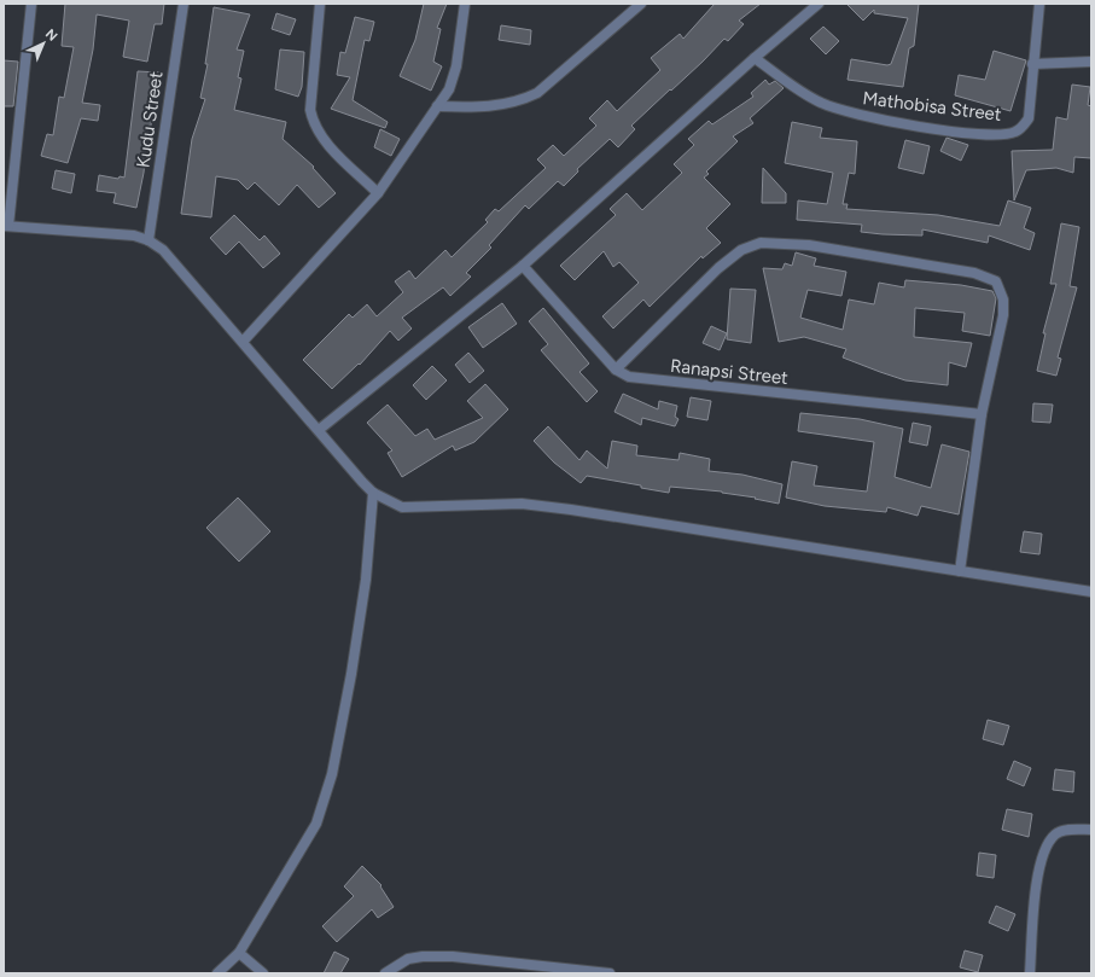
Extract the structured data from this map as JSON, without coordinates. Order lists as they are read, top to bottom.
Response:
{
  "streets": {
    "street": ["Mathobisa Street", "Kudu Street", "Ranapsi Street"]
  },
  "north": "top right"
}
